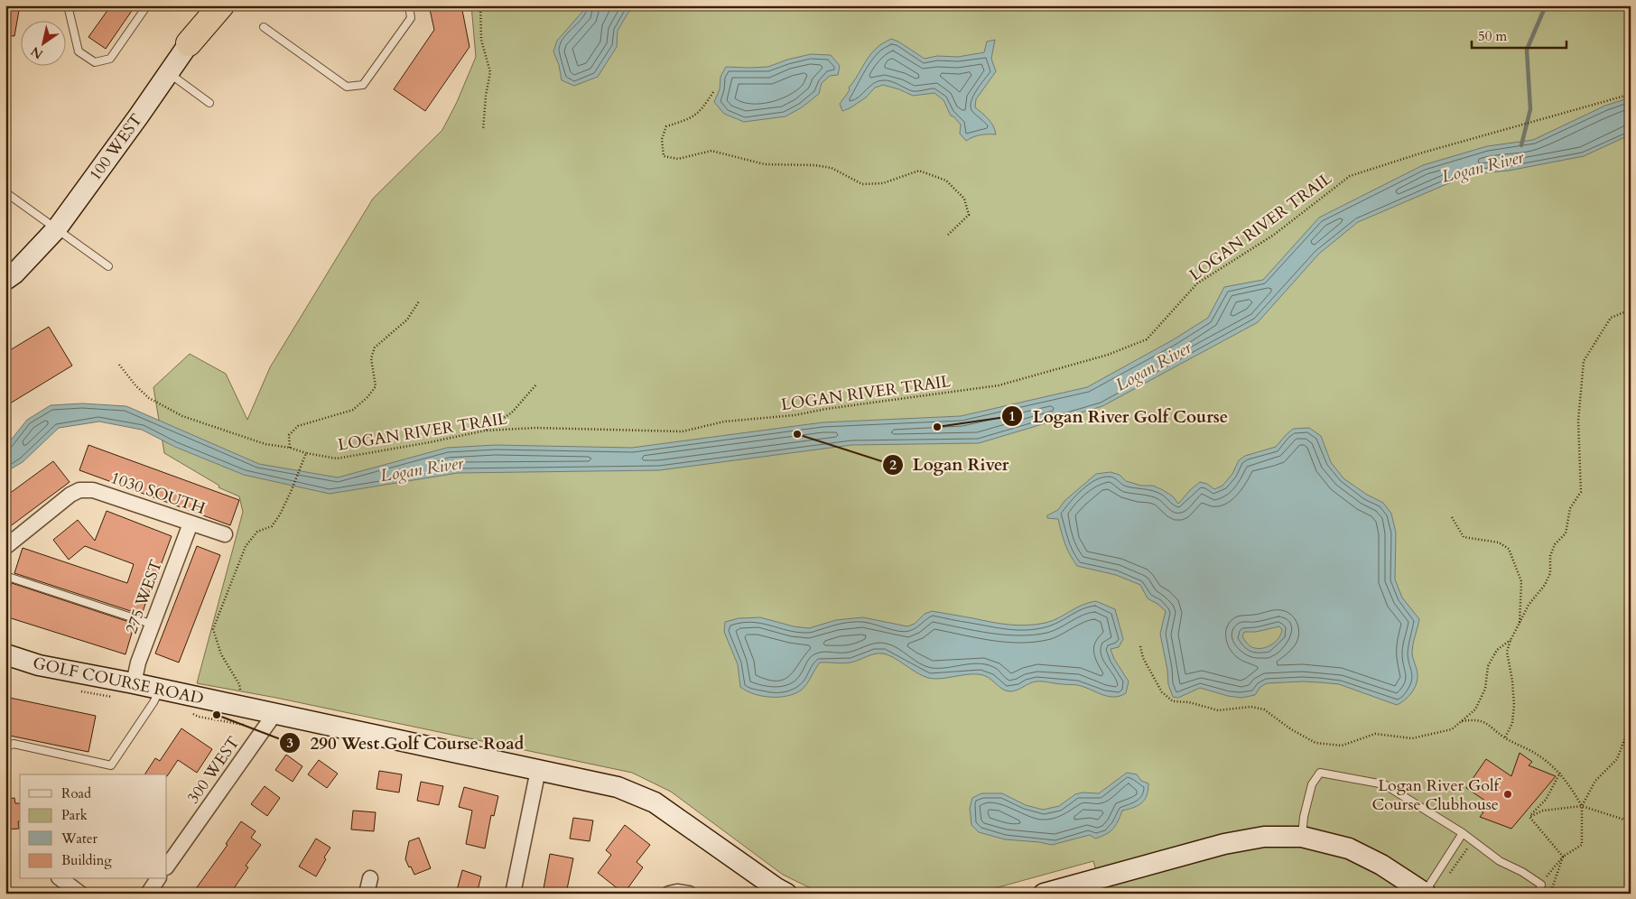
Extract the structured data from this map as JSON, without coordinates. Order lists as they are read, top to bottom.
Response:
{
  "streets": {
    "street": [
      "100 WEST",
      "1030 SOUTH",
      "275 WEST",
      "GOLF COURSE ROAD",
      "300 WEST"
    ],
    "path": ["LOGAN RIVER TRAIL"]
  },
  "crossings": [
    ["1030 SOUTH", "275 WEST"],
    ["275 WEST", "GOLF COURSE ROAD"],
    ["GOLF COURSE ROAD", "300 WEST"]
  ],
  "water": ["Logan River"],
  "places": [
    "Logan River Golf Course",
    "Logan River",
    "290 West Golf Course Road",
    "Logan River Golf Course Clubhouse"
  ],
  "legend": [
    "Road",
    "Park",
    "Water",
    "Building"
  ],
  "scale_bar": "50 m",
  "north": "bottom left"
}
